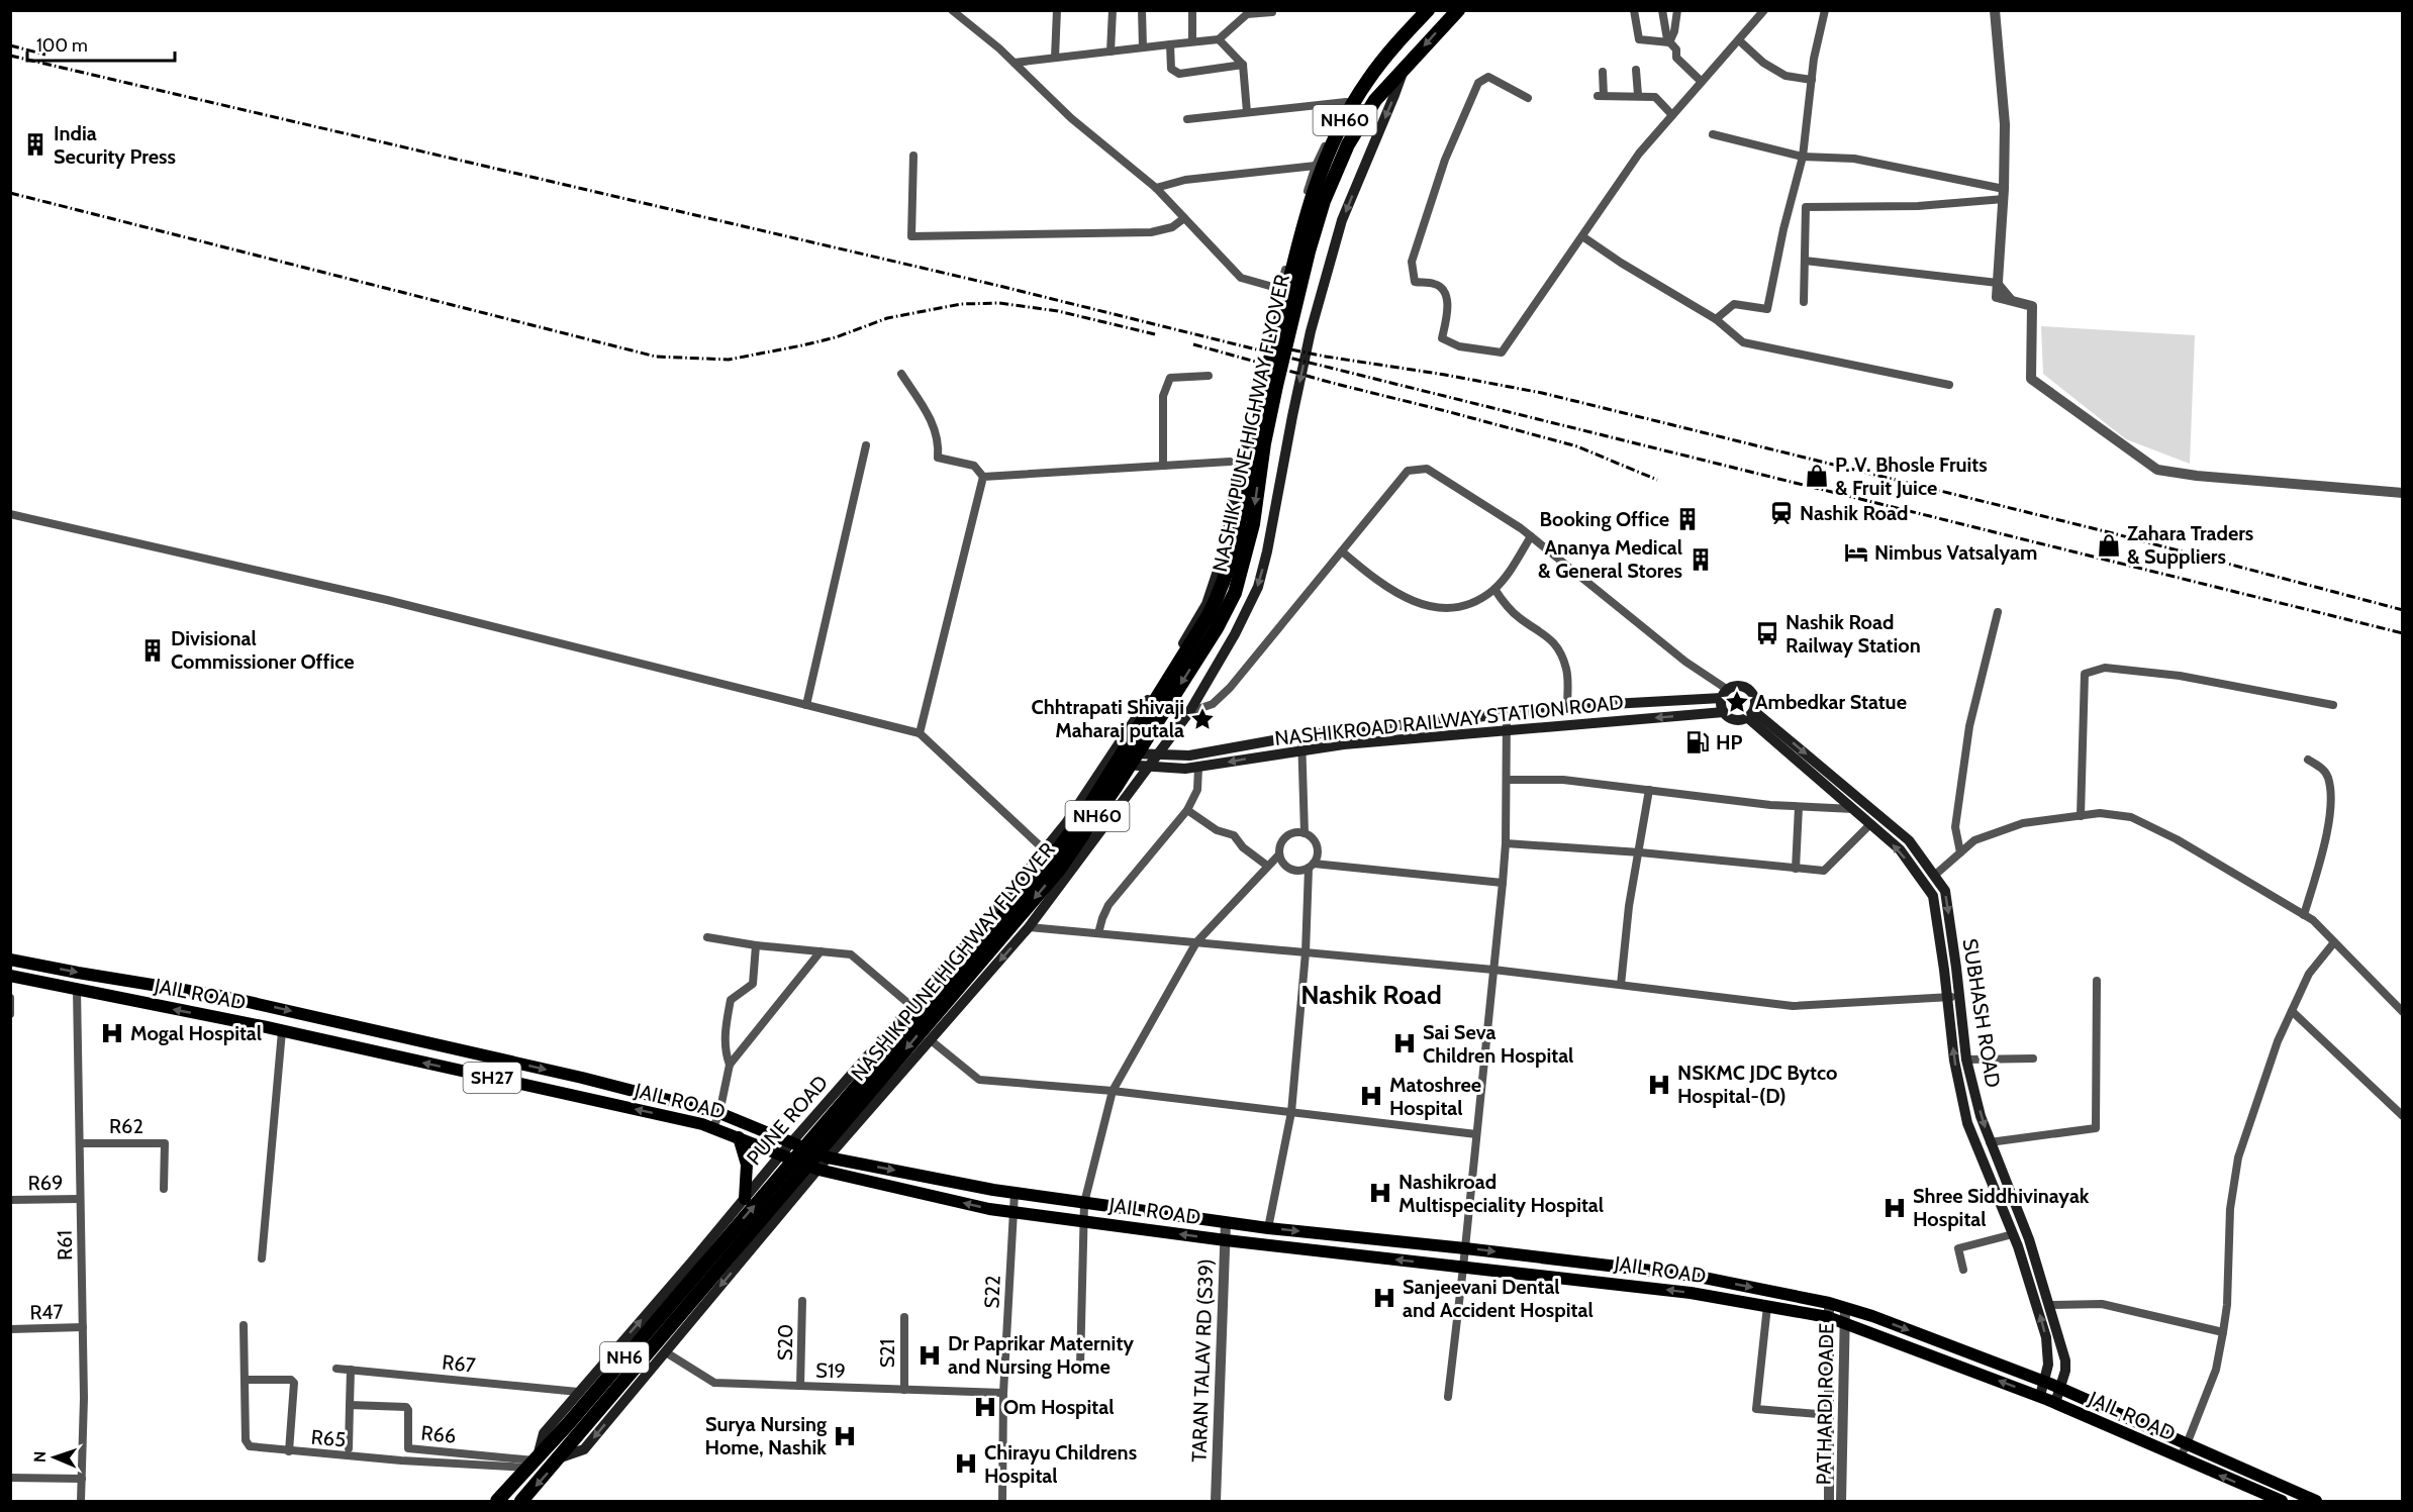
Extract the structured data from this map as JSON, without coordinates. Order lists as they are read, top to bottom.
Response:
{
  "streets": {
    "highway": ["NH60", "NASHIK PUNE HIGHWAY FLYOVER", "NH6"],
    "main road": [
      "NASHIKROAD RAILWAY STATION ROAD",
      "JAIL ROAD",
      "SUBHASH ROAD",
      "SH27",
      "PUNE ROAD"
    ],
    "street": [
      "R62",
      "R69",
      "R61",
      "S22",
      "R47",
      "S20",
      "S21",
      "TARAN TALAV RD (S39)",
      "R67",
      "S19",
      "PATHARDI ROADE",
      "R66",
      "R65"
    ]
  },
  "crossings": [
    ["NASHIK PUNE HIGHWAY FLYOVER", "PUNE ROAD"],
    ["NASHIK PUNE HIGHWAY FLYOVER", "NH6"],
    ["NASHIK PUNE HIGHWAY FLYOVER", "R66"],
    ["NASHIK PUNE HIGHWAY FLYOVER", "R65"],
    ["NASHIKROAD RAILWAY STATION ROAD", "SUBHASH ROAD"],
    ["NASHIKROAD RAILWAY STATION ROAD", "PUNE ROAD"],
    ["JAIL ROAD", "SUBHASH ROAD"],
    ["JAIL ROAD", "PUNE ROAD"],
    ["JAIL ROAD", "R61"],
    ["JAIL ROAD", "S22"],
    ["JAIL ROAD", "TARAN TALAV RD (S39)"],
    ["JAIL ROAD", "PATHARDI ROADE"],
    ["PUNE ROAD", "NH6"],
    ["PUNE ROAD", "R67"],
    ["PUNE ROAD", "R66"],
    ["PUNE ROAD", "R65"],
    ["R62", "R61"],
    ["R69", "R61"],
    ["R61", "R47"],
    ["S22", "S19"],
    ["S20", "S19"],
    ["S21", "S19"],
    ["NH6", "R66"],
    ["NH6", "R65"],
    ["R66", "R65"]
  ],
  "districts": ["Nashik Road"],
  "places": {
    "building": [
      "India Security Press",
      "Booking Office",
      "Ananya Medical & General Stores",
      "Divisional Commissioner Office"
    ],
    "shop": ["P. V. Bhosle Fruits & Fruit Juice", "Zahara Traders & Suppliers"],
    "station": ["Nashik Road"],
    "hotel": ["Nimbus Vatsalyam"],
    "bus stop": ["Nashik Road Railway Station"],
    "place": ["Ambedkar Statue", "Chhtrapati Shivaji Maharaj putala"],
    "fuel station": ["HP"],
    "hospital": [
      "Mogal Hospital",
      "Sai Seva Children Hospital",
      "NSKMC JDC Bytco Hospital-(D)",
      "Matoshree Hospital",
      "Nashikroad Multispeciality Hospital",
      "Shree Siddhivinayak Hospital",
      "Sanjeevani Dental and Accident Hospital",
      "Dr Paprikar Maternity and Nursing Home",
      "Om Hospital",
      "Surya Nursing Home, Nashik",
      "Chirayu Childrens Hospital"
    ]
  },
  "scale_bar": "100 m",
  "north": "left"
}
